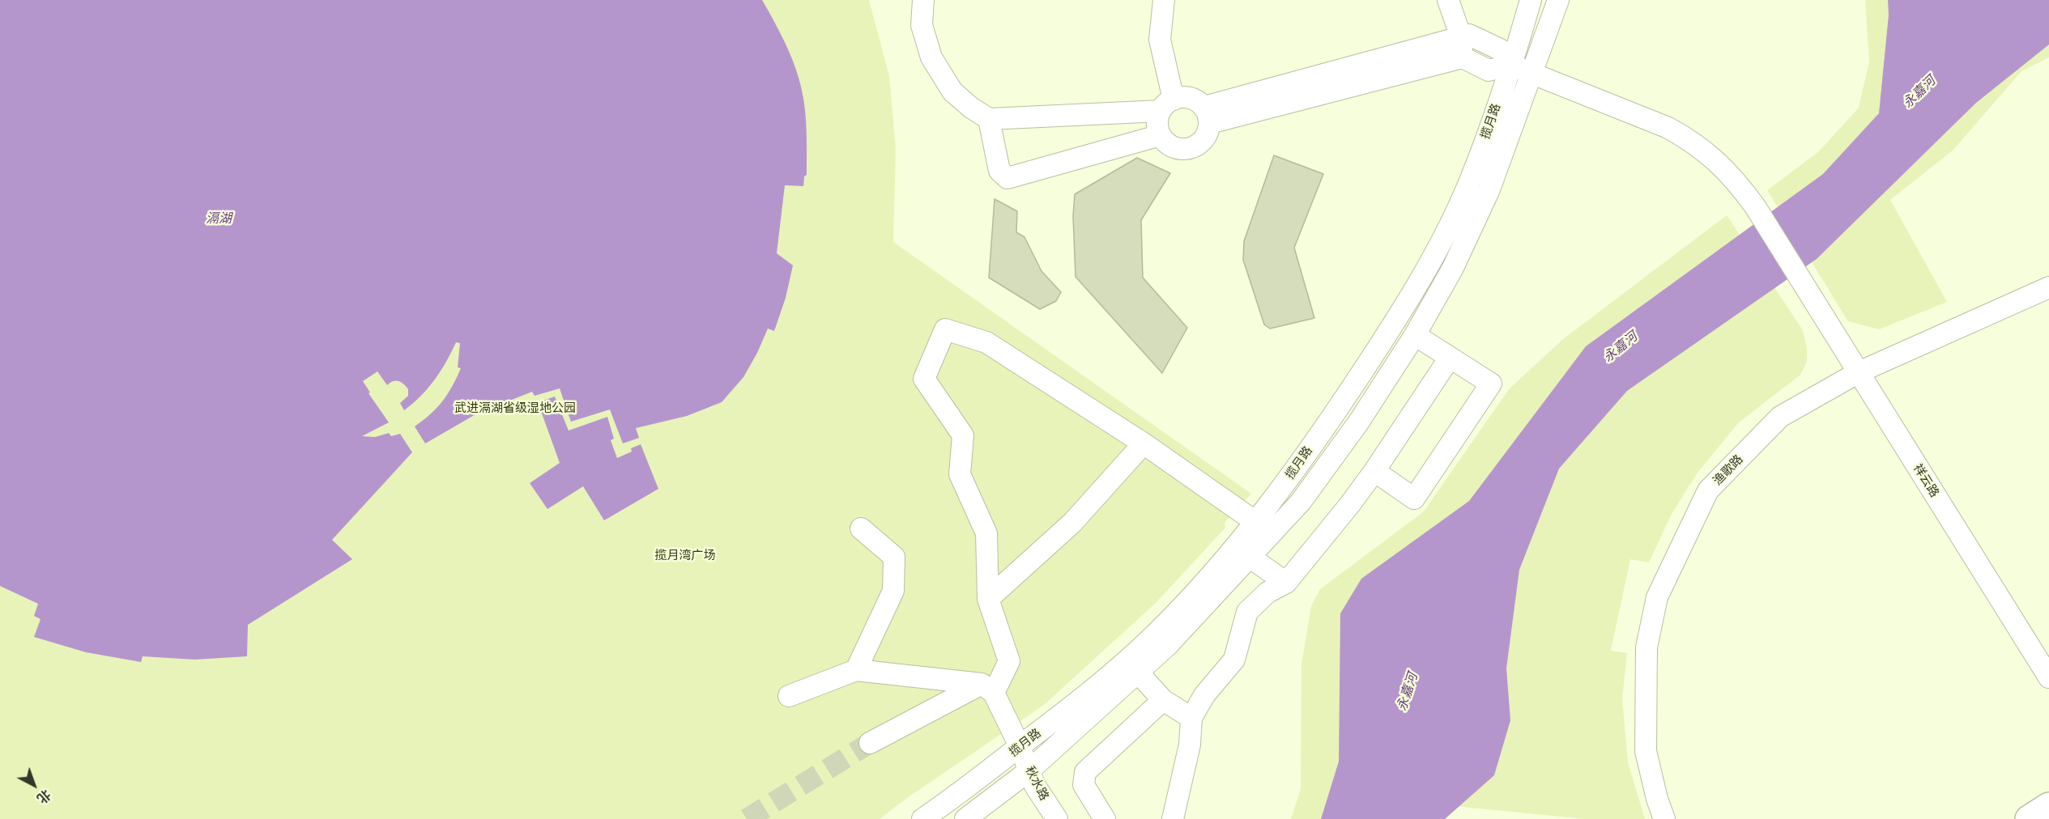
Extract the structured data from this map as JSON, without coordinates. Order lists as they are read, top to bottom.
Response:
{
  "streets": {
    "street": [
      "揽月路",
      "渔歌路",
      "祥云路",
      "秋水路"
    ]
  },
  "crossings": [
    ["揽月路", "祥云路"],
    ["揽月路", "秋水路"],
    ["渔歌路", "祥云路"]
  ],
  "water": ["永嘉河", "滆湖"],
  "parks": ["武进滆湖省级湿地公园", "揽月湾广场"],
  "north": "bottom right"
}
